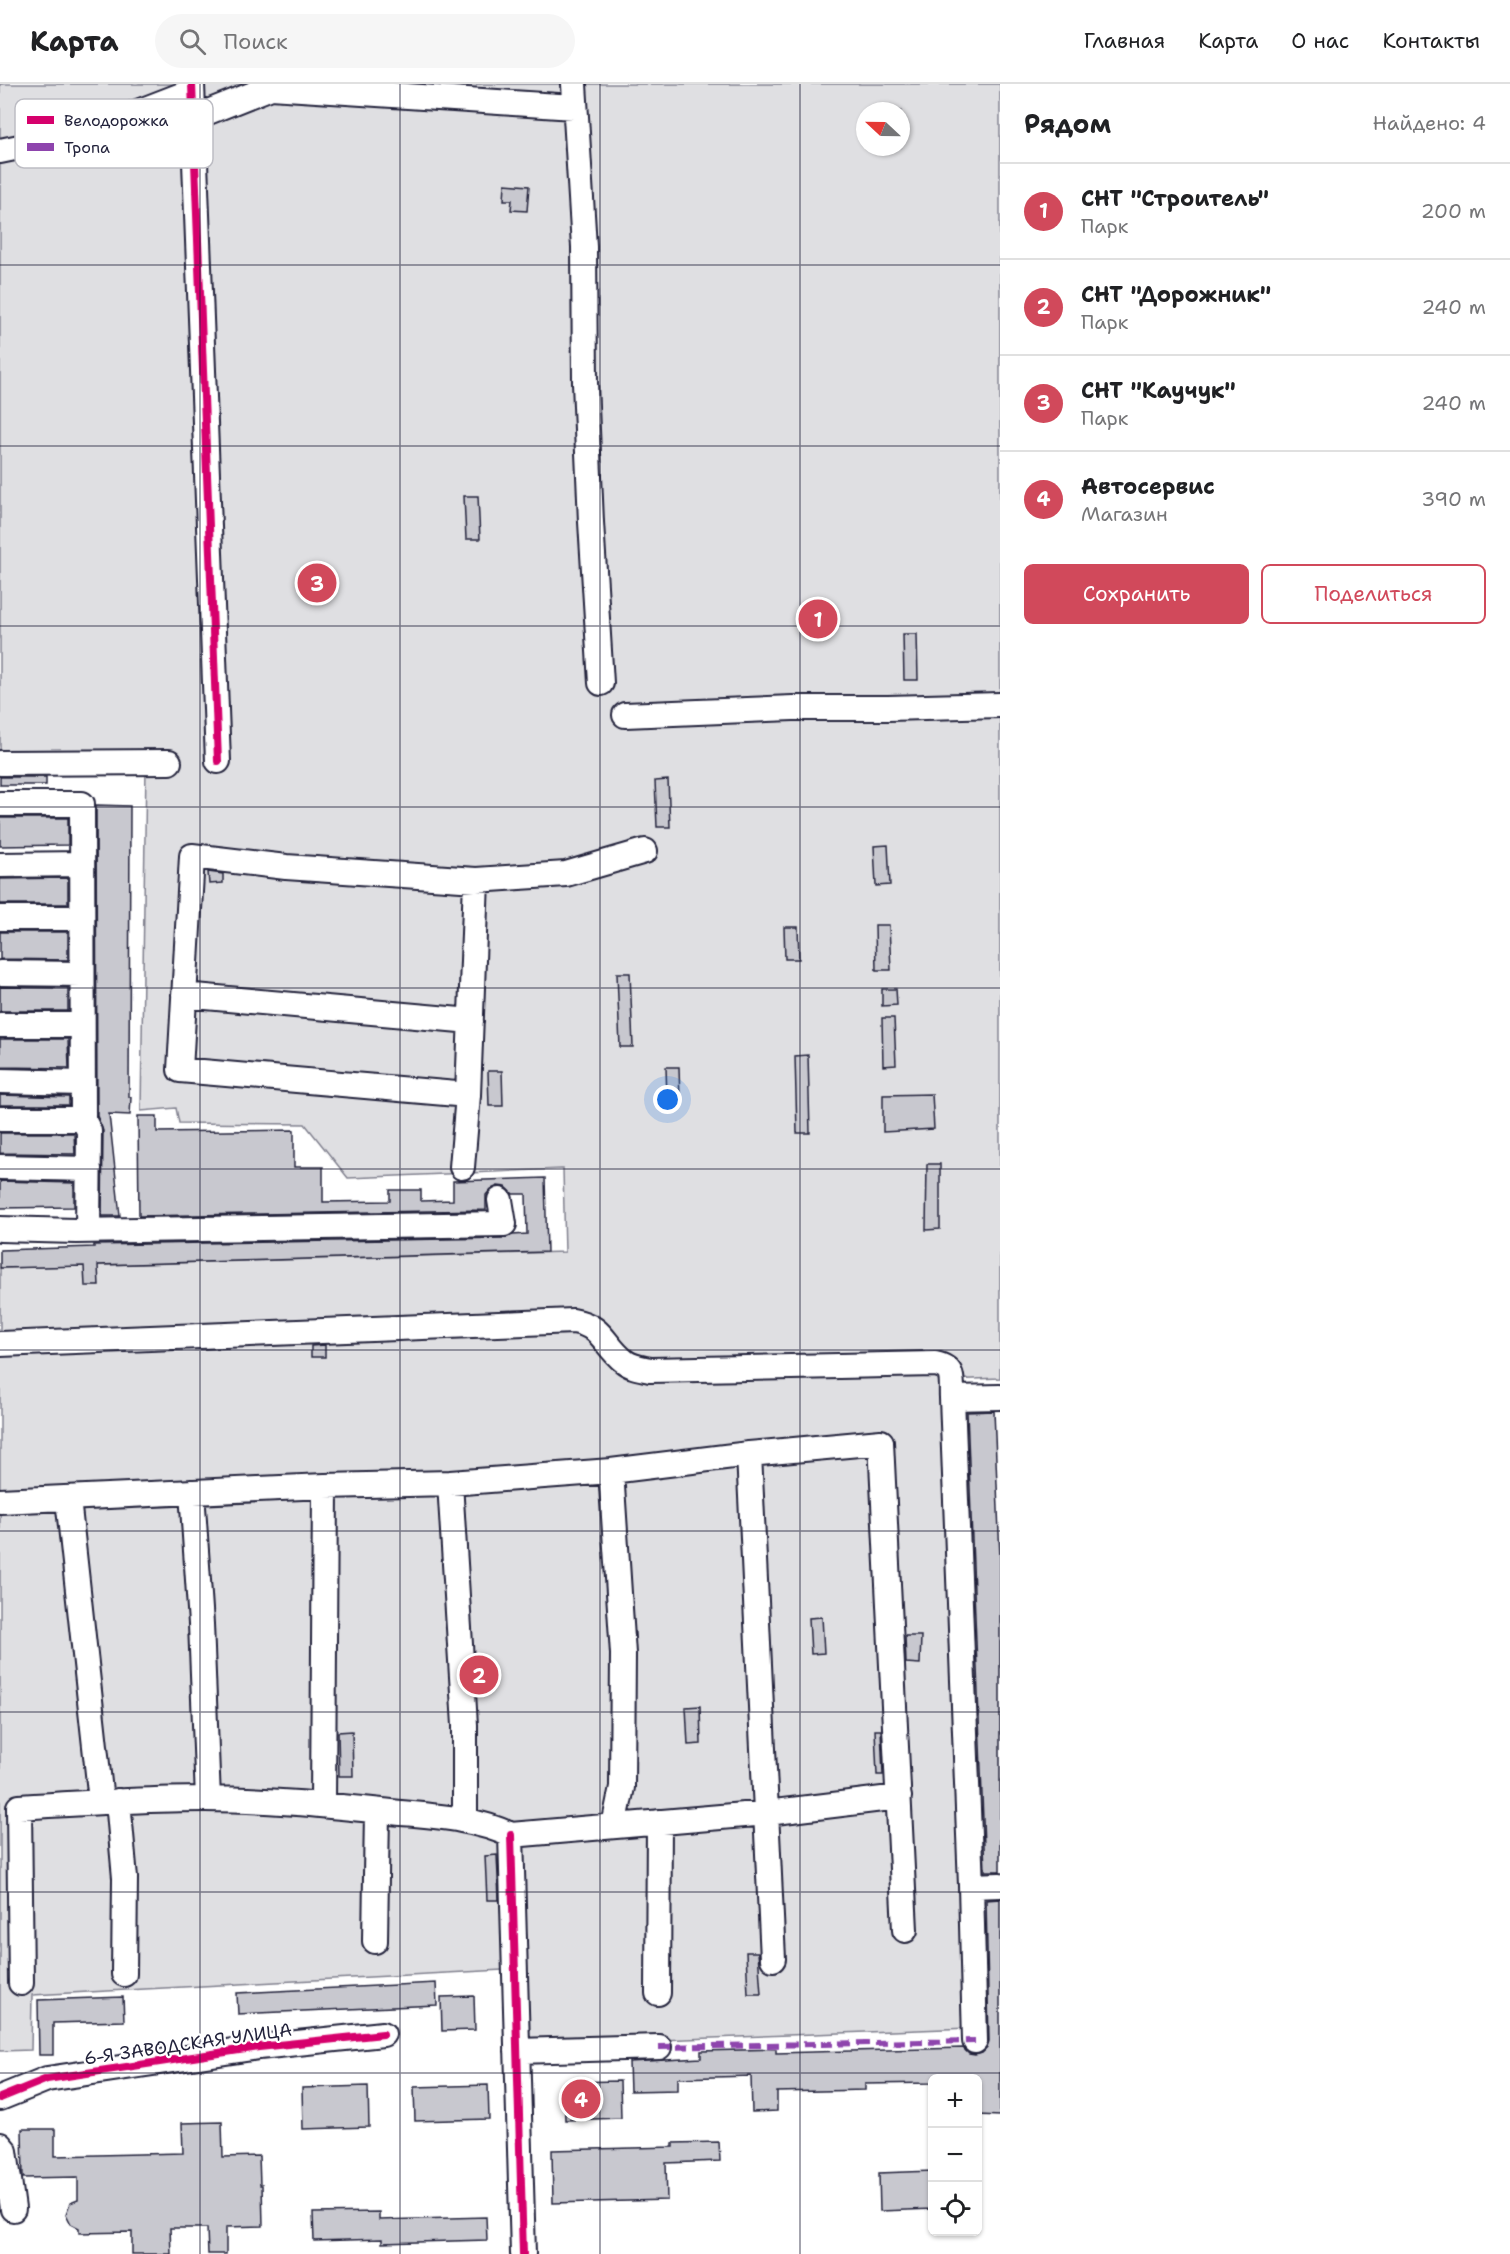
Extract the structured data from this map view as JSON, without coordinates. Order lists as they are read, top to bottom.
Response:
{
  "streets": {
    "street": ["6-Я ЗАВОДСКАЯ УЛИЦА"]
  },
  "legend": ["Велодорожка", "Тропа"],
  "north": "left",
  "page": {
    "header": "Карта",
    "search": "Поиск",
    "nav": [
      "Главная",
      "Карта",
      "О нас",
      "Контакты"
    ],
    "heading": ["Рядом", "Найдено: 4"],
    "list": [
      {
        "mark": "1",
        "name": "СНТ \"Строитель\"",
        "note": "Парк",
        "value": "200 m"
      },
      {
        "mark": "2",
        "name": "СНТ \"Дорожник\"",
        "note": "Парк",
        "value": "240 m"
      },
      {
        "mark": "3",
        "name": "СНТ \"Каучук\"",
        "note": "Парк",
        "value": "240 m"
      },
      {
        "mark": "4",
        "name": "Автосервис",
        "note": "Магазин",
        "value": "390 m"
      }
    ],
    "buttons": ["Сохранить", "Поделиться"],
    "pins": [
      "3",
      "1",
      "2",
      "4"
    ],
    "map_buttons": ["+", "−"]
  }
}
